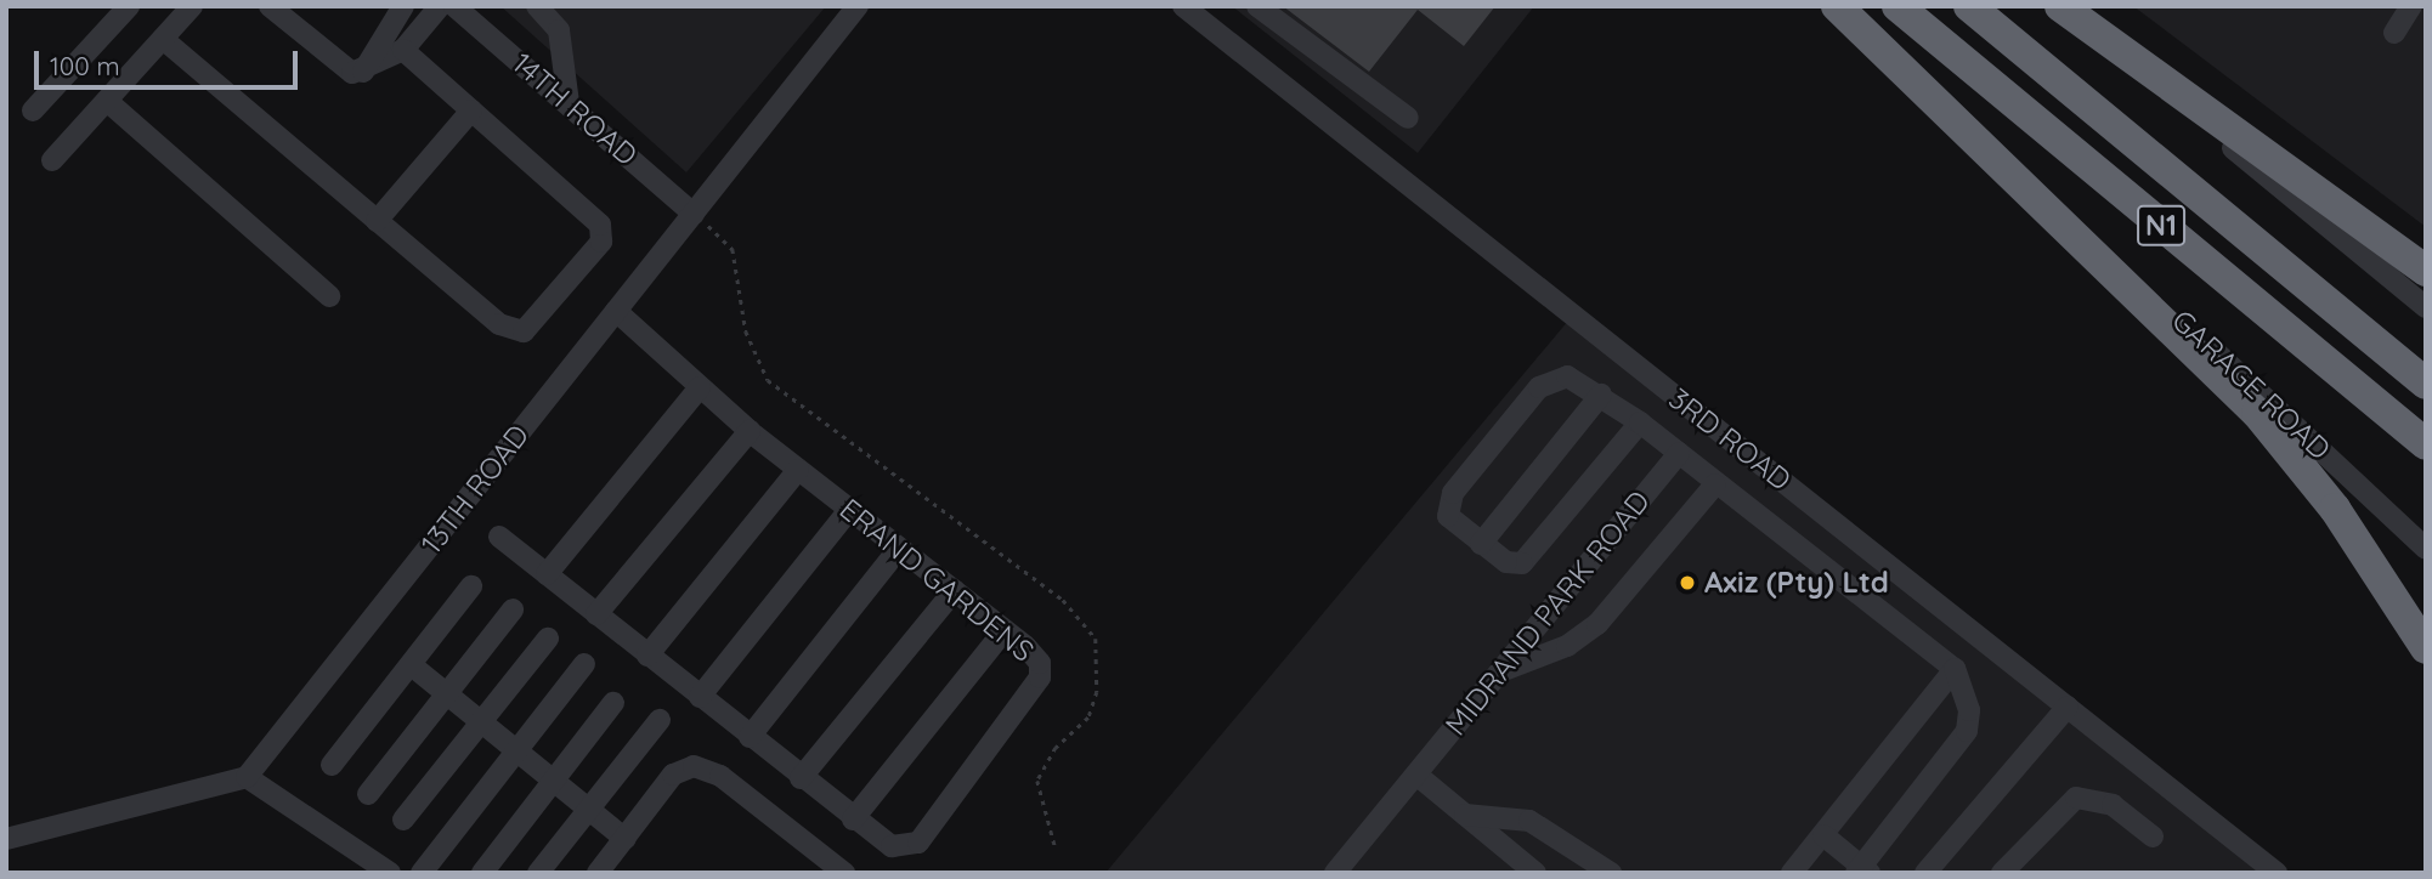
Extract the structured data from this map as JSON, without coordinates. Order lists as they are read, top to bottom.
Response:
{
  "streets": {
    "highway": ["N1"],
    "street": [
      "14TH ROAD",
      "GARAGE ROAD",
      "3RD ROAD",
      "13TH ROAD",
      "ERAND GARDENS",
      "MIDRAND PARK ROAD"
    ]
  },
  "crossings": [
    ["14TH ROAD", "13TH ROAD"],
    ["13TH ROAD", "ERAND GARDENS"]
  ],
  "places": ["Axiz (Pty) Ltd"],
  "scale_bar": "100 m"
}
